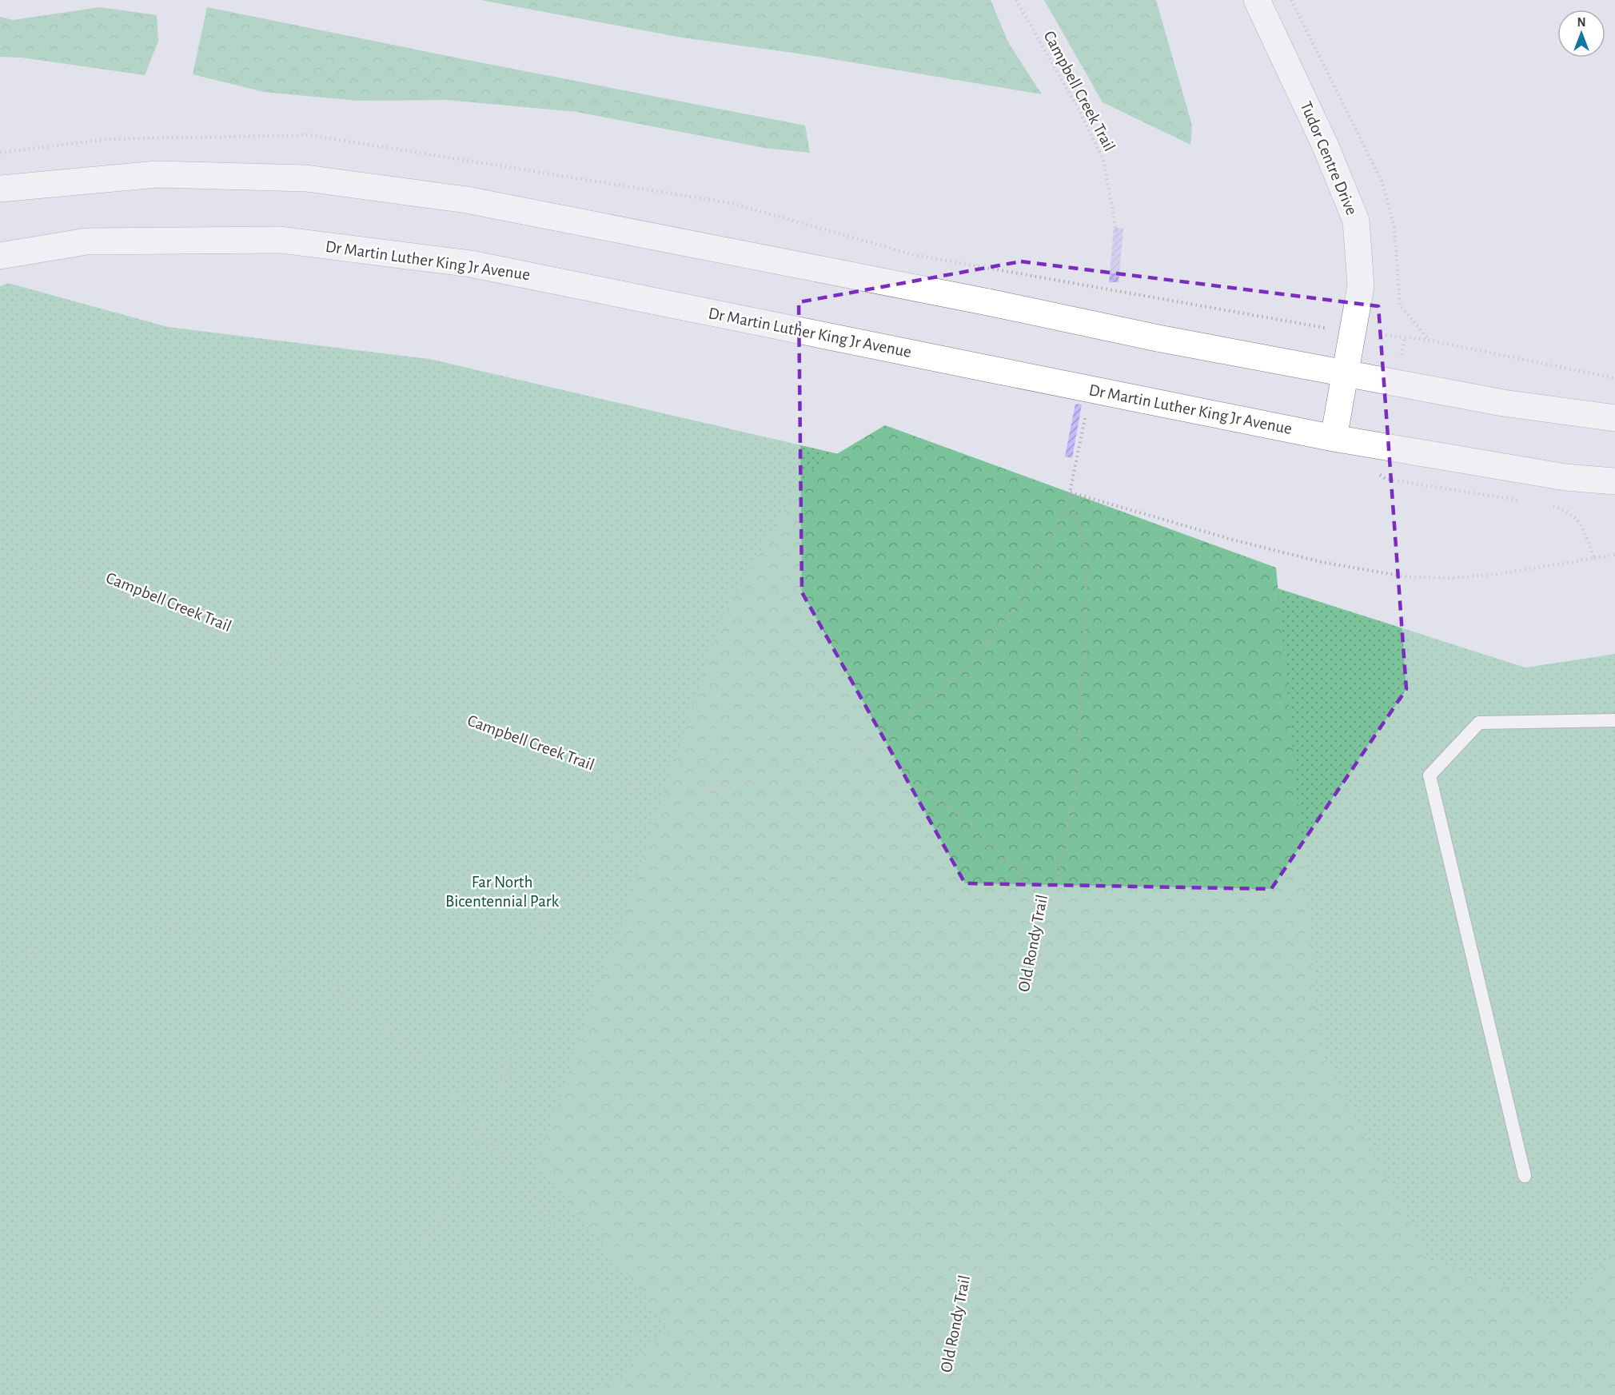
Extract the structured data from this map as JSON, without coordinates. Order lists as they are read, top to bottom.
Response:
{
  "streets": {
    "street": ["Tudor Centre Drive", "Dr Martin Luther King Jr Avenue"],
    "path": ["Campbell Creek Trail", "Old Rondy Trail"]
  },
  "crossings": [
    ["Campbell Creek Trail", "Old Rondy Trail"],
    ["Tudor Centre Drive", "Dr Martin Luther King Jr Avenue"]
  ],
  "parks": ["Far North Bicentennial Park"],
  "north": "top"
}
